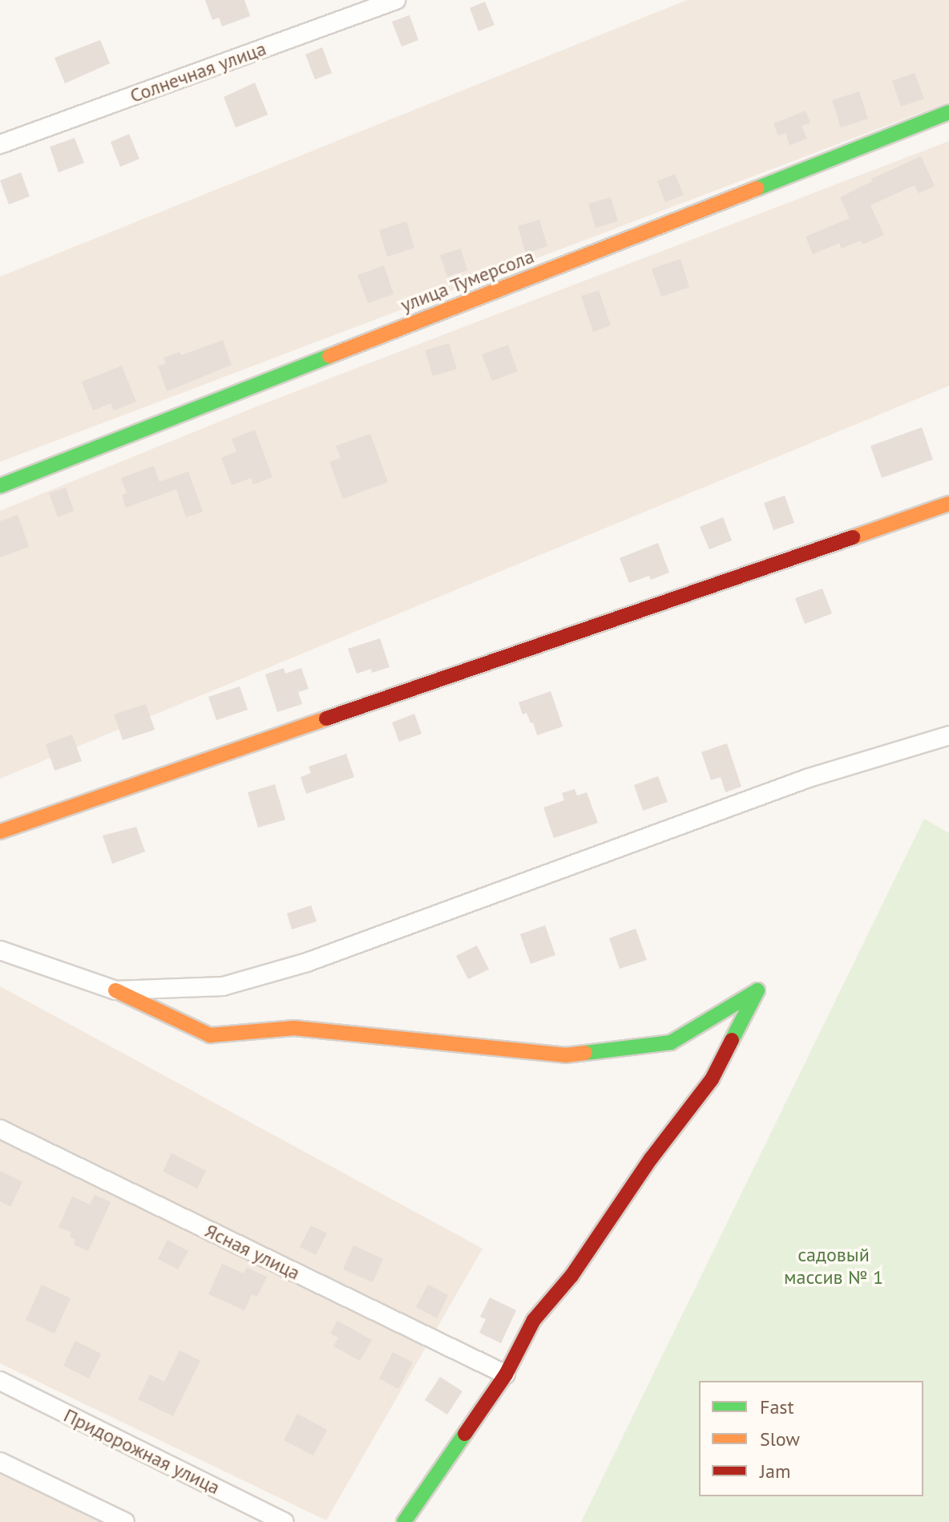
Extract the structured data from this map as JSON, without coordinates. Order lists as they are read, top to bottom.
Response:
{
  "streets": {
    "street": [
      "Солнечная улица",
      "улица Тумерсола",
      "Ясная улица",
      "Придорожная улица"
    ]
  },
  "parks": ["садовый массив № 1"],
  "legend": ["Fast", "Slow", "Jam"]
}
